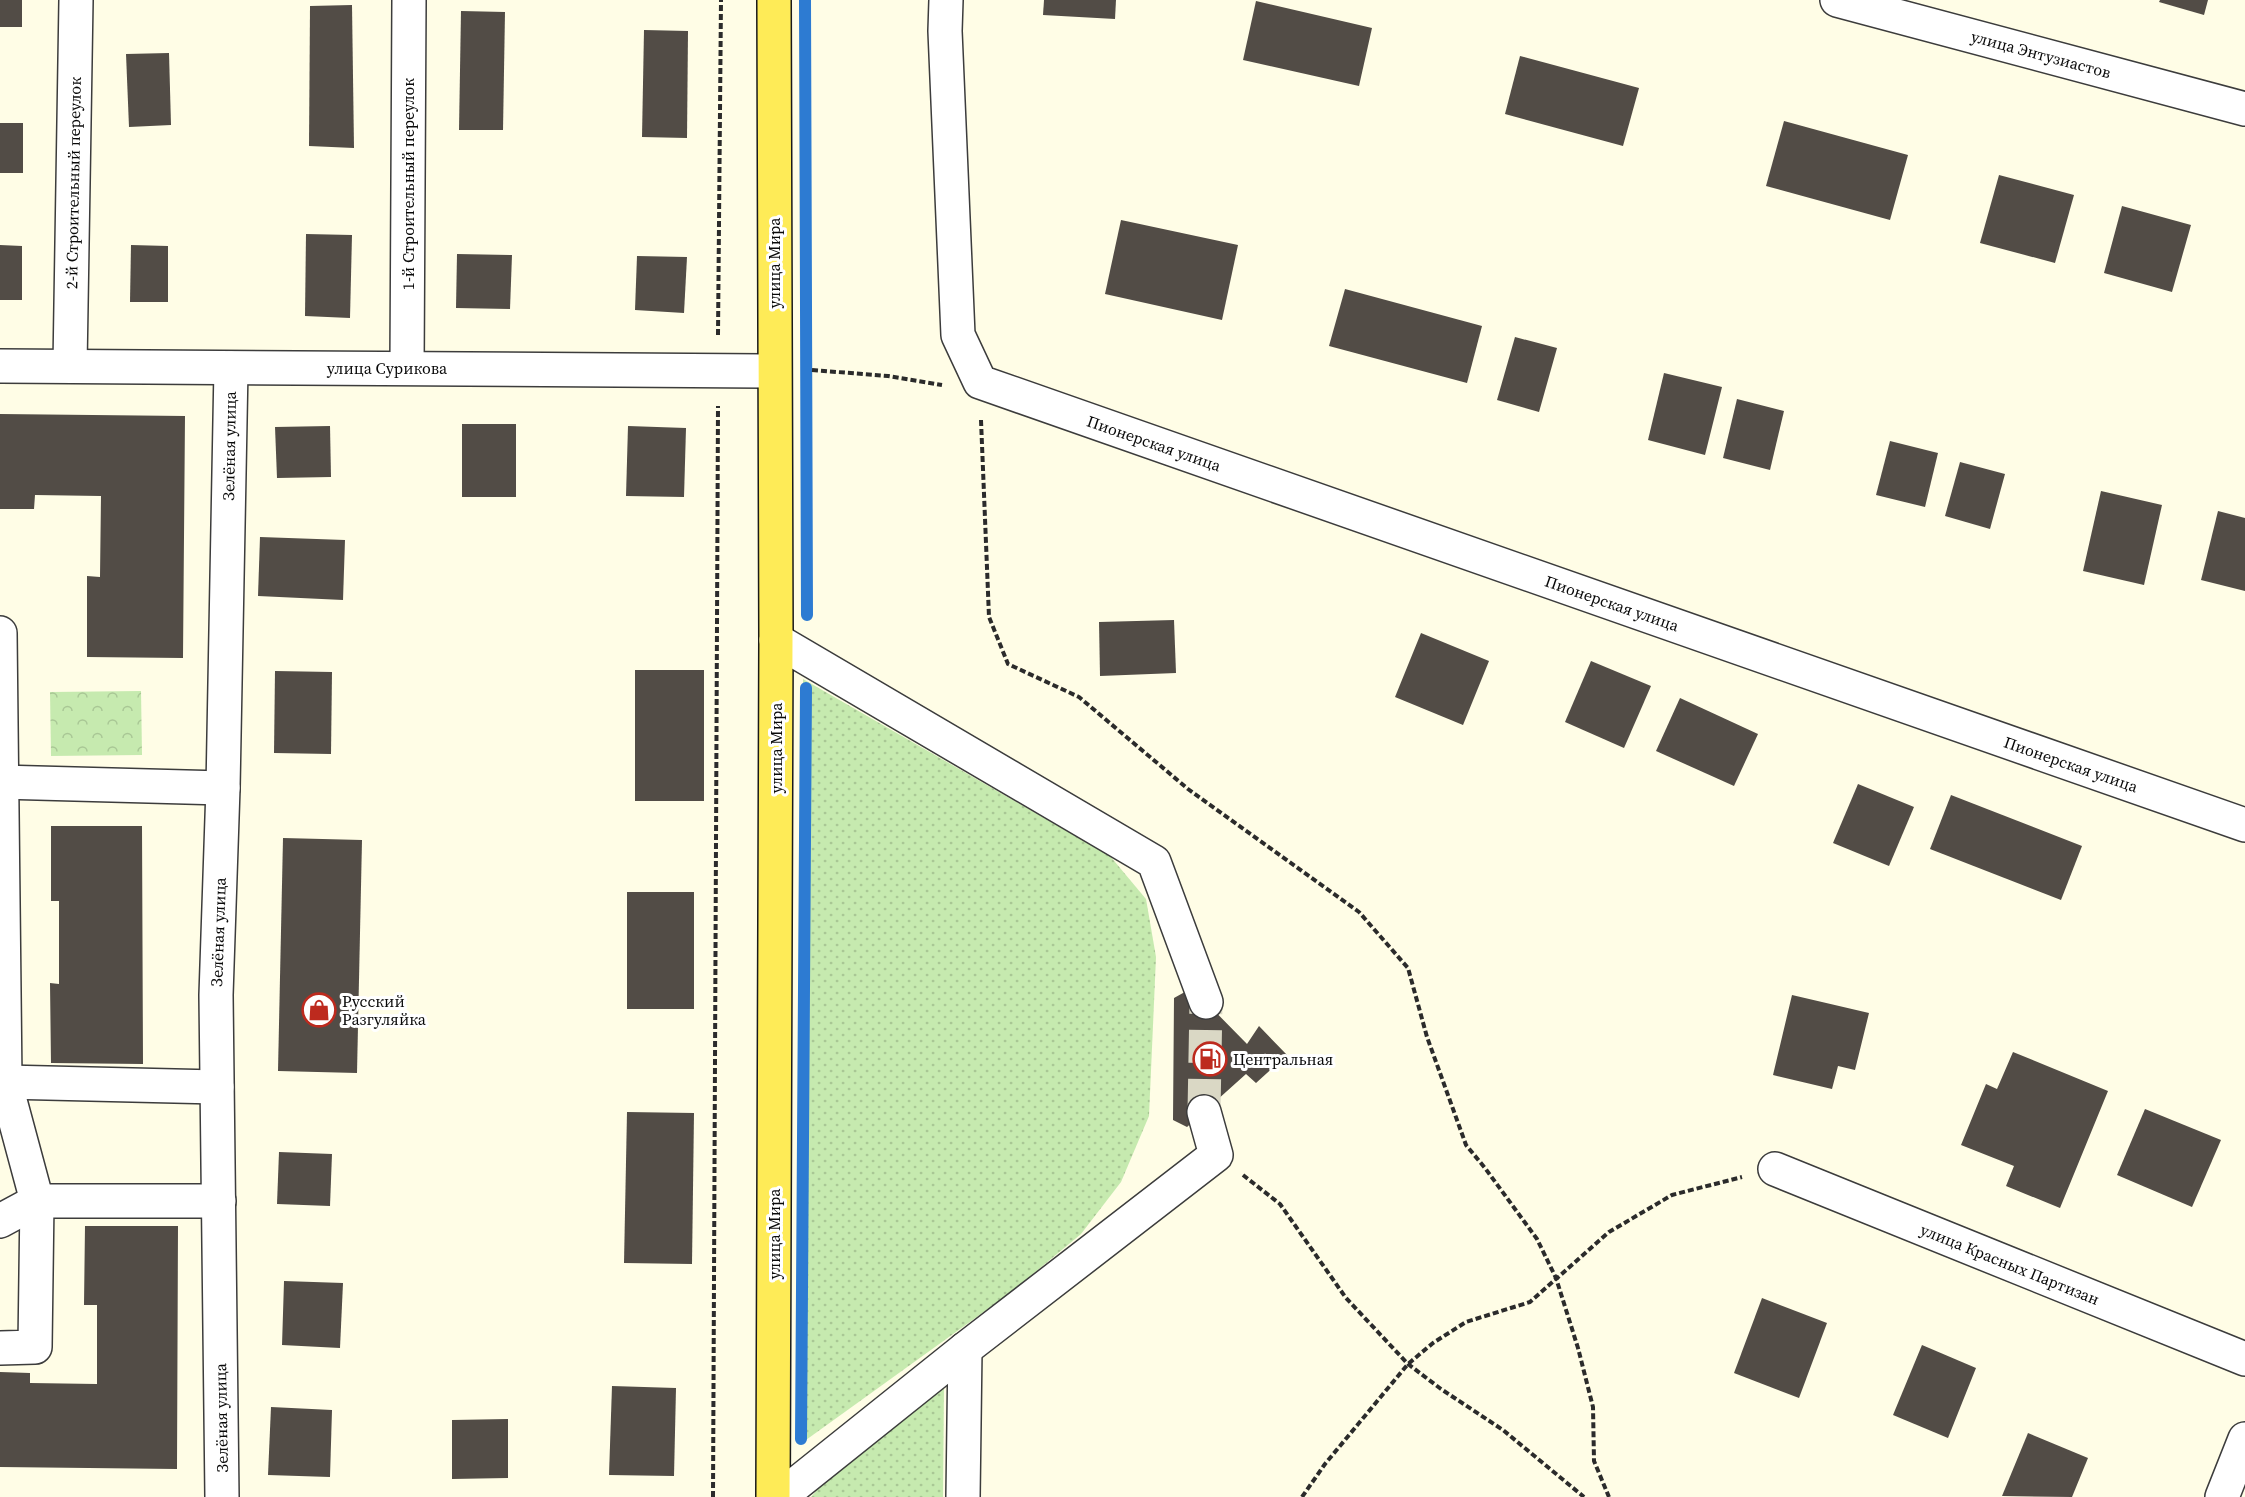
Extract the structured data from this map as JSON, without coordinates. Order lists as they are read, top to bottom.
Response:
{
  "streets": {
    "main road": ["улица Мира"],
    "street": [
      "улица Энтузиастов",
      "2-й Строительный переулок",
      "1-й Строительный переулок",
      "улица Сурикова",
      "Пионерская улица",
      "Зелёная улица",
      "улица Красных Партизан"
    ]
  },
  "crossings": [
    ["2-й Строительный переулок", "улица Сурикова"],
    ["1-й Строительный переулок", "улица Сурикова"],
    ["улица Мира", "улица Сурикова"],
    ["улица Сурикова", "Зелёная улица"]
  ],
  "places": {
    "shop": ["Русский Разгуляйка"],
    "fuel station": ["Центральная"]
  }
}
